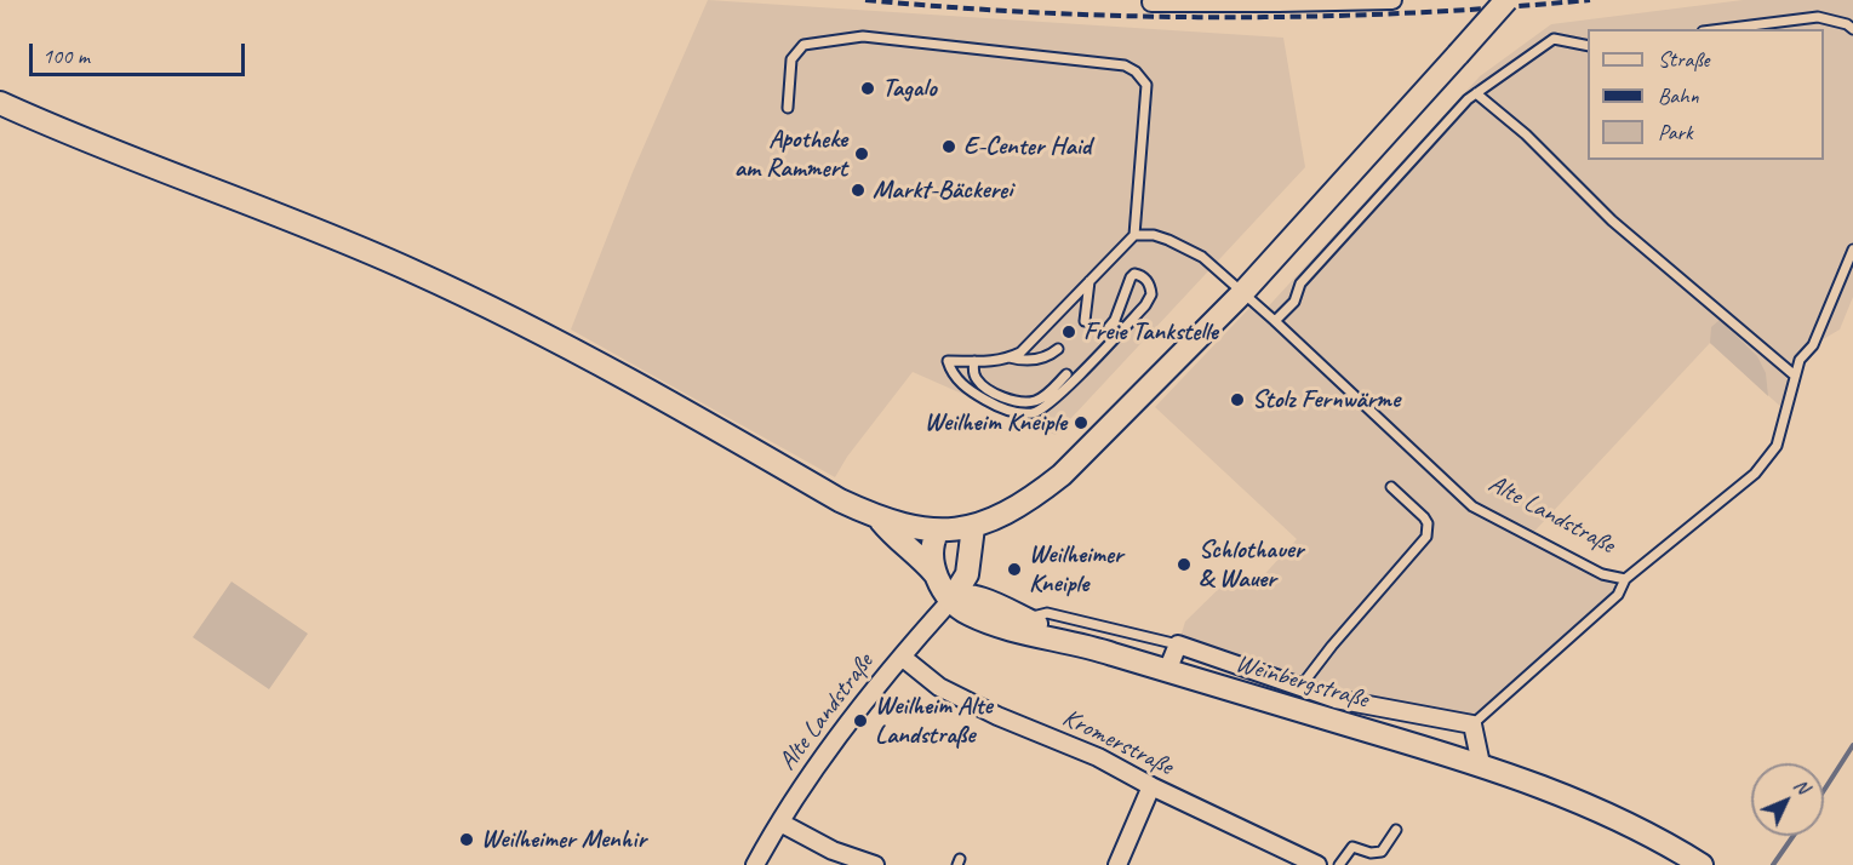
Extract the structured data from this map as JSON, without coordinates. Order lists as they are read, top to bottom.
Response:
{
  "streets": {
    "street": ["Alte Landstraße", "Weinbergstraße", "Kromerstraße"]
  },
  "crossings": [
    ["Alte Landstraße", "Kromerstraße"]
  ],
  "places": [
    "Tagalo",
    "E-Center Haid",
    "Apotheke am Rammert",
    "Markt-Bäckerei",
    "Freie Tankstelle",
    "Stolz Fernwärme",
    "Weilheim Kneiple",
    "Schlothauer & Wauer",
    "Weilheimer Kneiple",
    "Weilheim Alte Landstraße",
    "Weilheimer Menhir"
  ],
  "legend": ["Straße", "Bahn", "Park"],
  "scale_bar": "100 m",
  "north": "top right"
}
